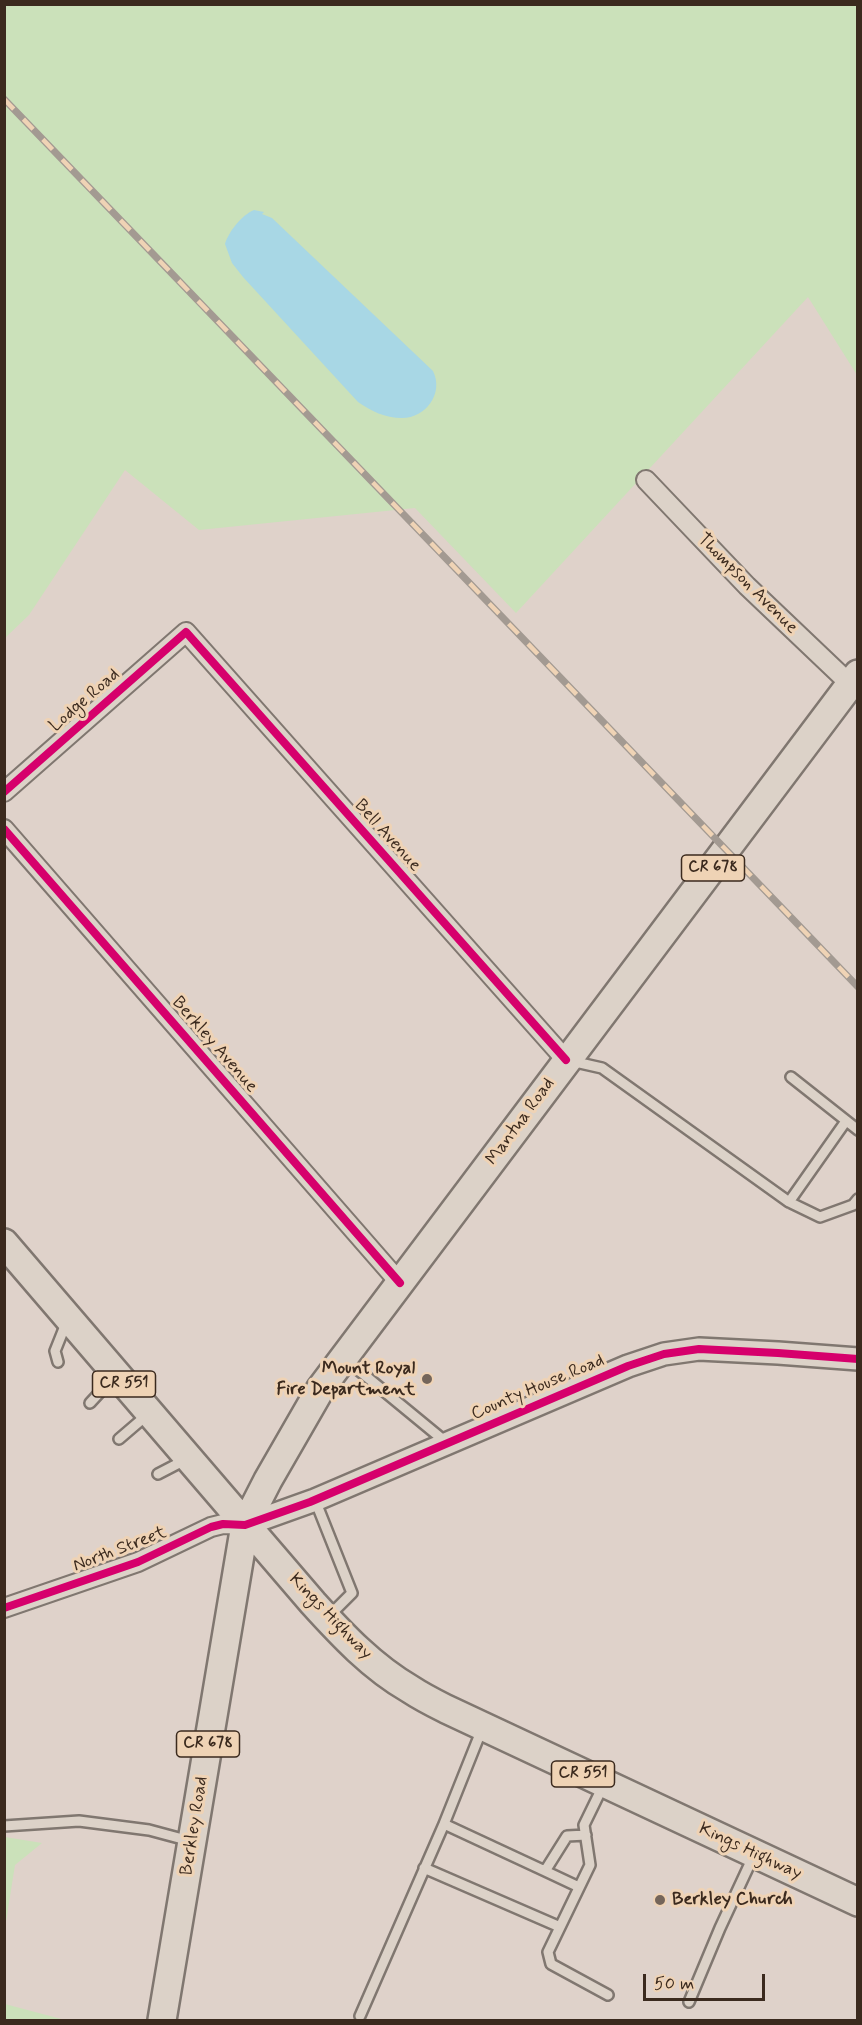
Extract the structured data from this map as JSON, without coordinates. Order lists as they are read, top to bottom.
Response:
{
  "streets": {
    "main road": [
      "CR 678",
      "Mantua Road",
      "CR 551",
      "Kings Highway",
      "Berkley Road"
    ],
    "street": [
      "Thompson Avenue",
      "Lodge Road",
      "Bell Avenue",
      "Berkley Avenue",
      "County House Road",
      "North Street"
    ]
  },
  "crossings": [
    ["Thompson Avenue", "Mantua Road"],
    ["Lodge Road", "Bell Avenue"],
    ["Bell Avenue", "Mantua Road"],
    ["Berkley Avenue", "Mantua Road"],
    ["Mantua Road", "County House Road"],
    ["Mantua Road", "North Street"],
    ["Mantua Road", "Kings Highway"],
    ["Mantua Road", "Berkley Road"],
    ["County House Road", "North Street"],
    ["County House Road", "Kings Highway"],
    ["County House Road", "Berkley Road"],
    ["North Street", "Kings Highway"],
    ["North Street", "Berkley Road"],
    ["Kings Highway", "Berkley Road"]
  ],
  "places": ["Mount Royal Fire Department", "Berkley Church"],
  "scale_bar": "50 m"
}
